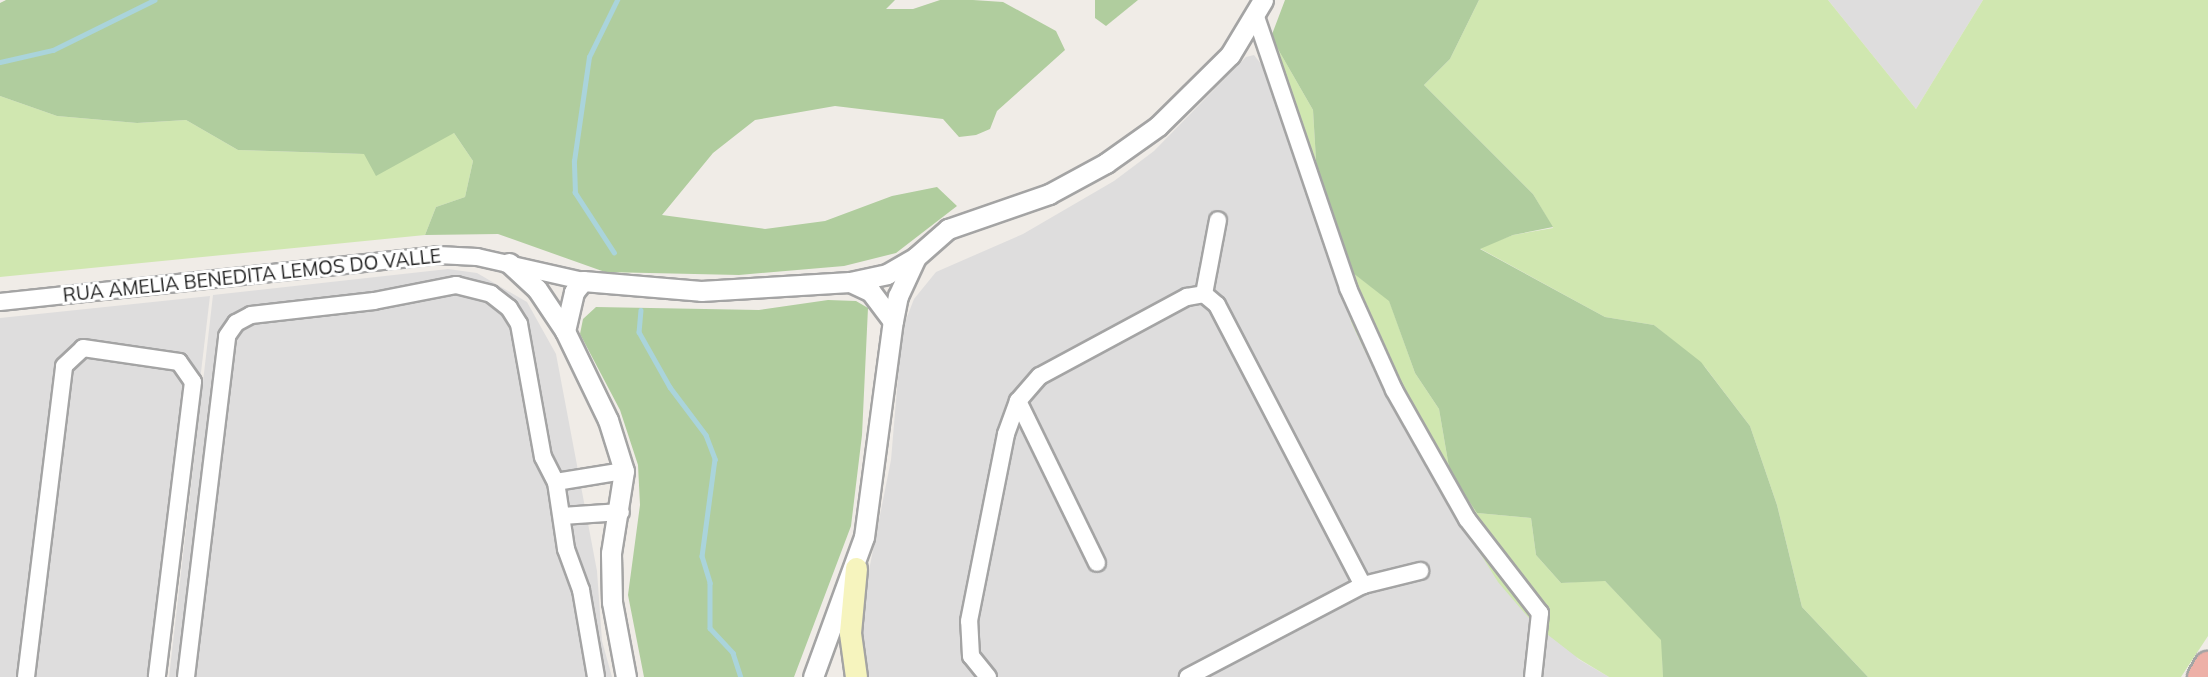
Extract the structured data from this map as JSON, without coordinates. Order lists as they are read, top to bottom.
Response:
{
  "streets": {
    "street": ["RUA AMELIA BENEDITA LEMOS DO VALLE"]
  }
}
